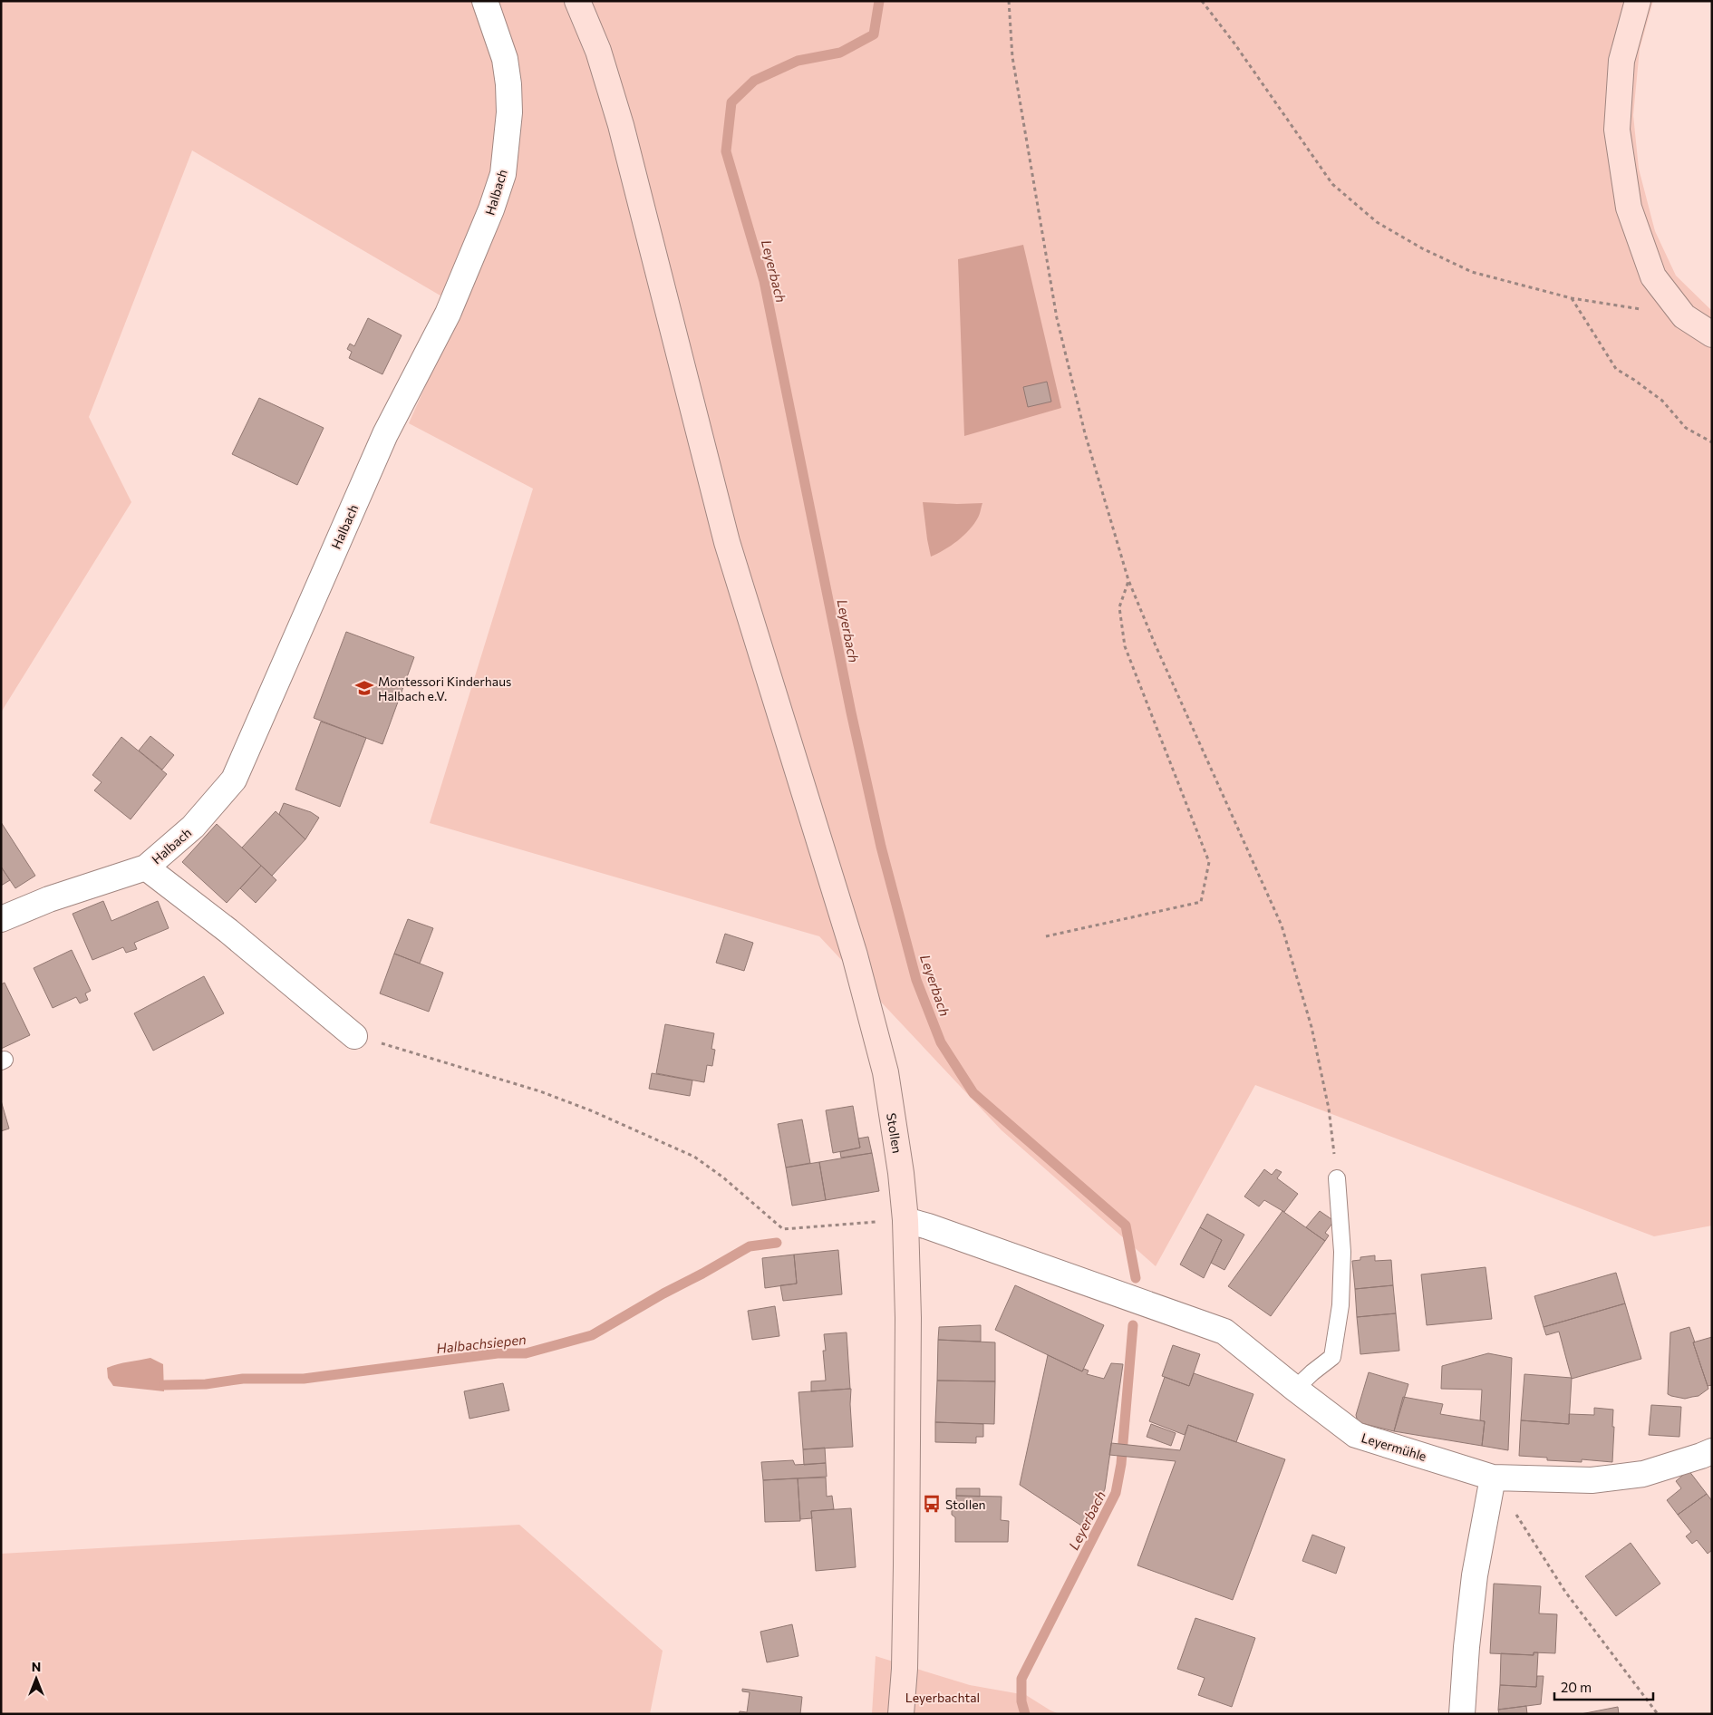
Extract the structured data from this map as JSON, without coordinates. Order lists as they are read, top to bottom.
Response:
{
  "streets": {
    "main road": ["Stollen"],
    "street": ["Halbach", "Leyermühle"]
  },
  "crossings": [
    ["Stollen", "Leyermühle"]
  ],
  "water": ["Leyerbach", "Halbachsiepen"],
  "parks": ["Leyerbachtal"],
  "places": {
    "school or university": ["Montessori Kinderhaus Halbach e.V."],
    "bus stop": ["Stollen"]
  },
  "scale_bar": "20 m",
  "north": "top"
}
